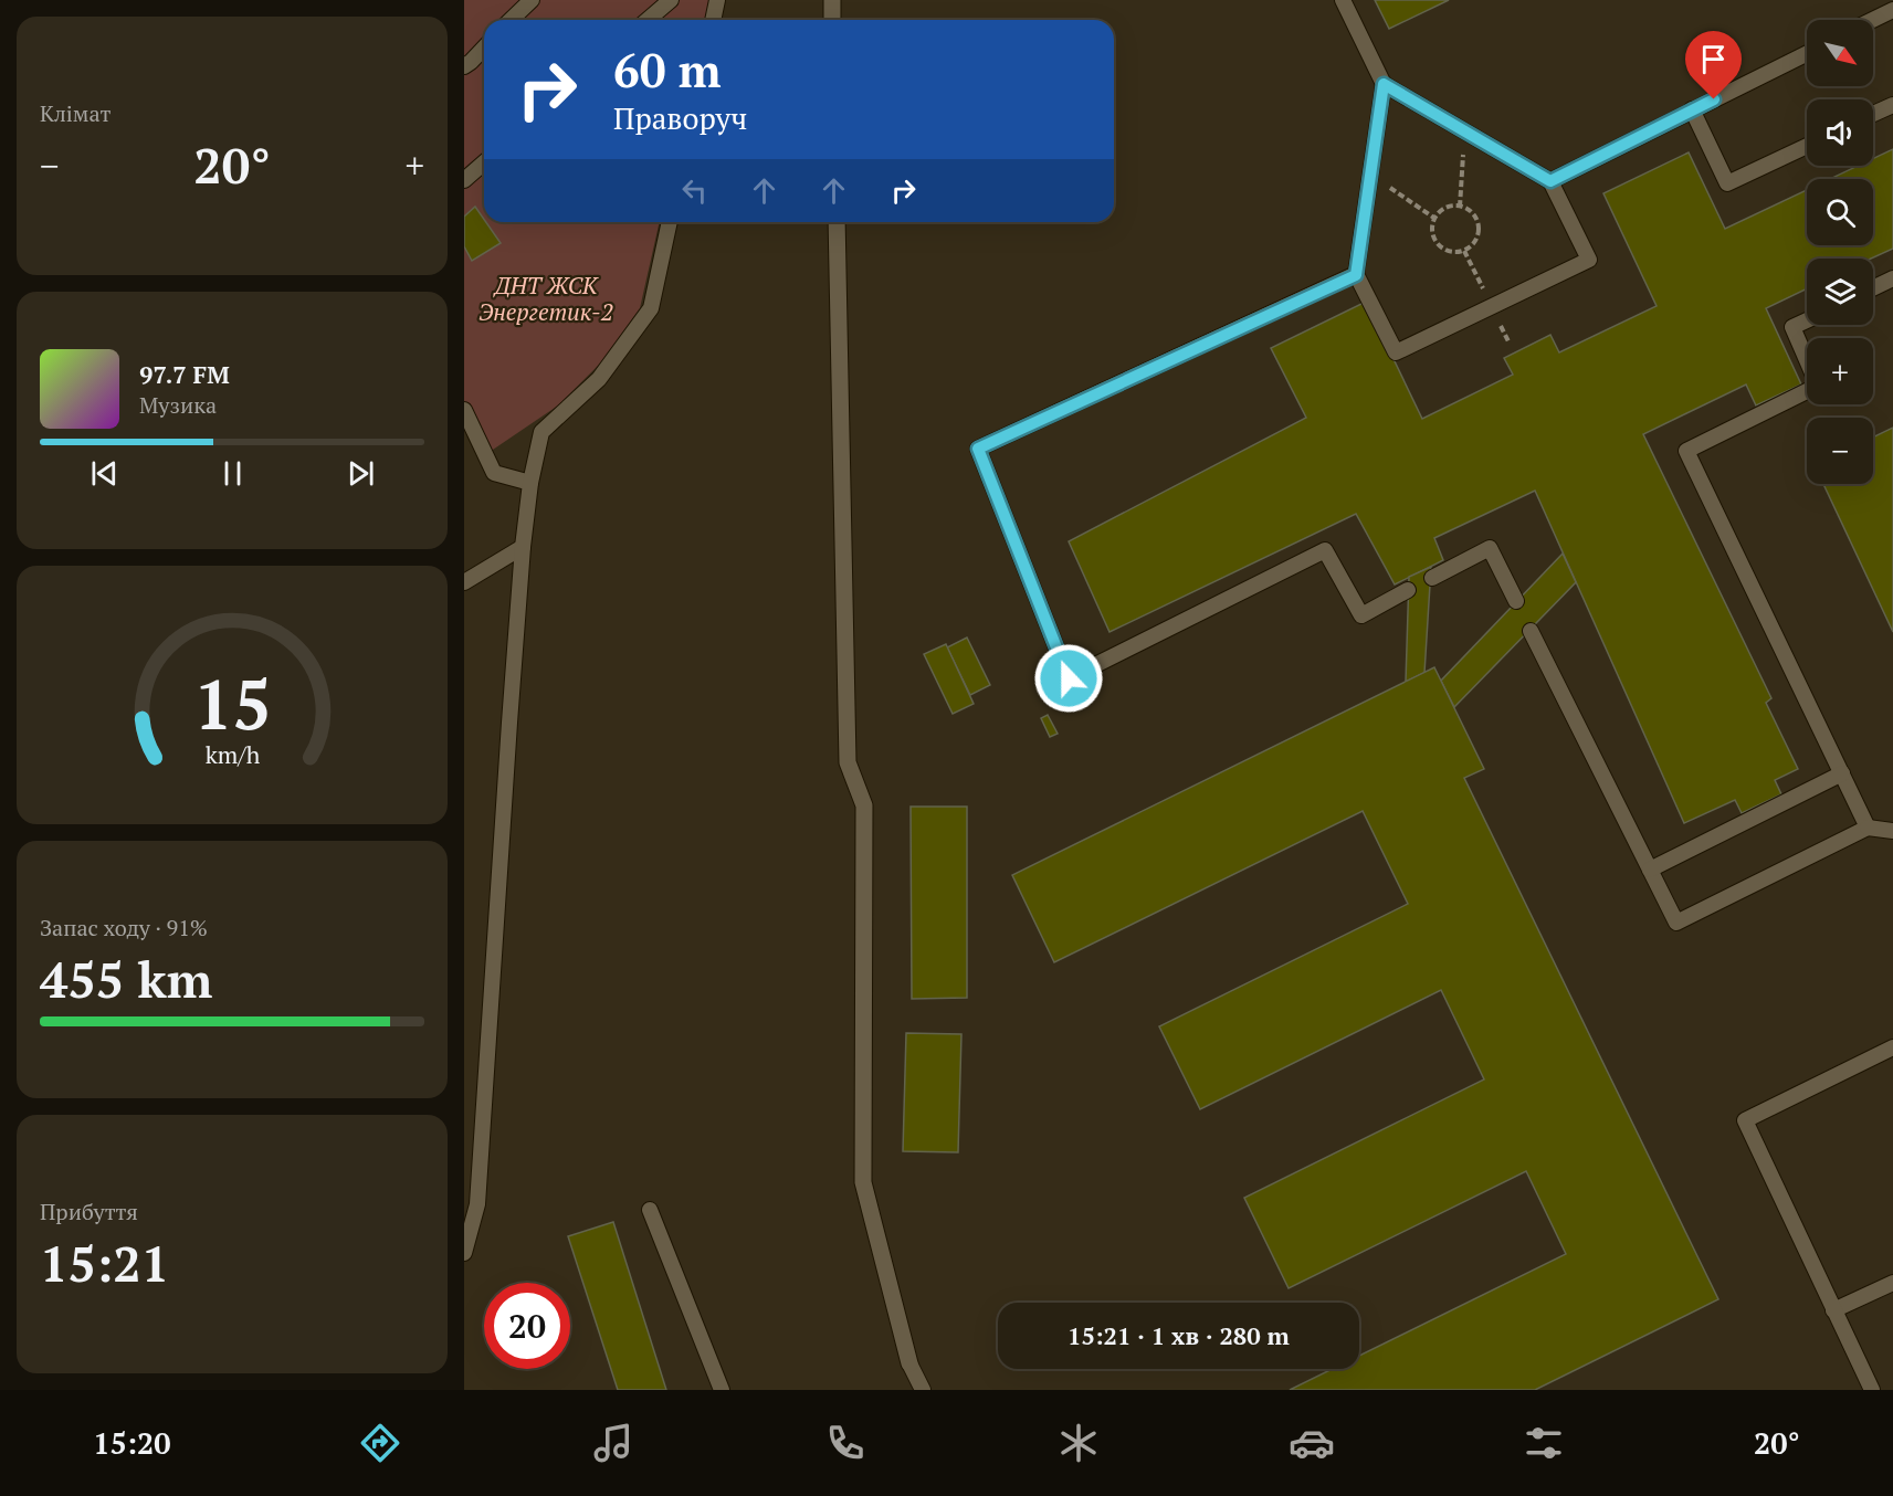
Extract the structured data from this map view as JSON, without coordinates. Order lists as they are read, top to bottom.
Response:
{
  "parks": ["ДНТ ЖСК Энергетик-2"],
  "north": "bottom right",
  "page": {
    "tile": [
      "Клімат",
      ["Запас ходу · 91%", "455 km"],
      ["Прибуття", "15:21"]
    ],
    "map_buttons": ["+", "−"],
    "turn": ["60 m", "Праворуч"],
    "heat": ["−", "20°", "+"],
    "song": ["97.7 FM", "Музика"],
    "limit": "20",
    "trip": "15:21 · 1 хв · 280 m",
    "tabs": ["15:20", "20°"],
    "gauge": ["15", "km/h"]
  }
}
